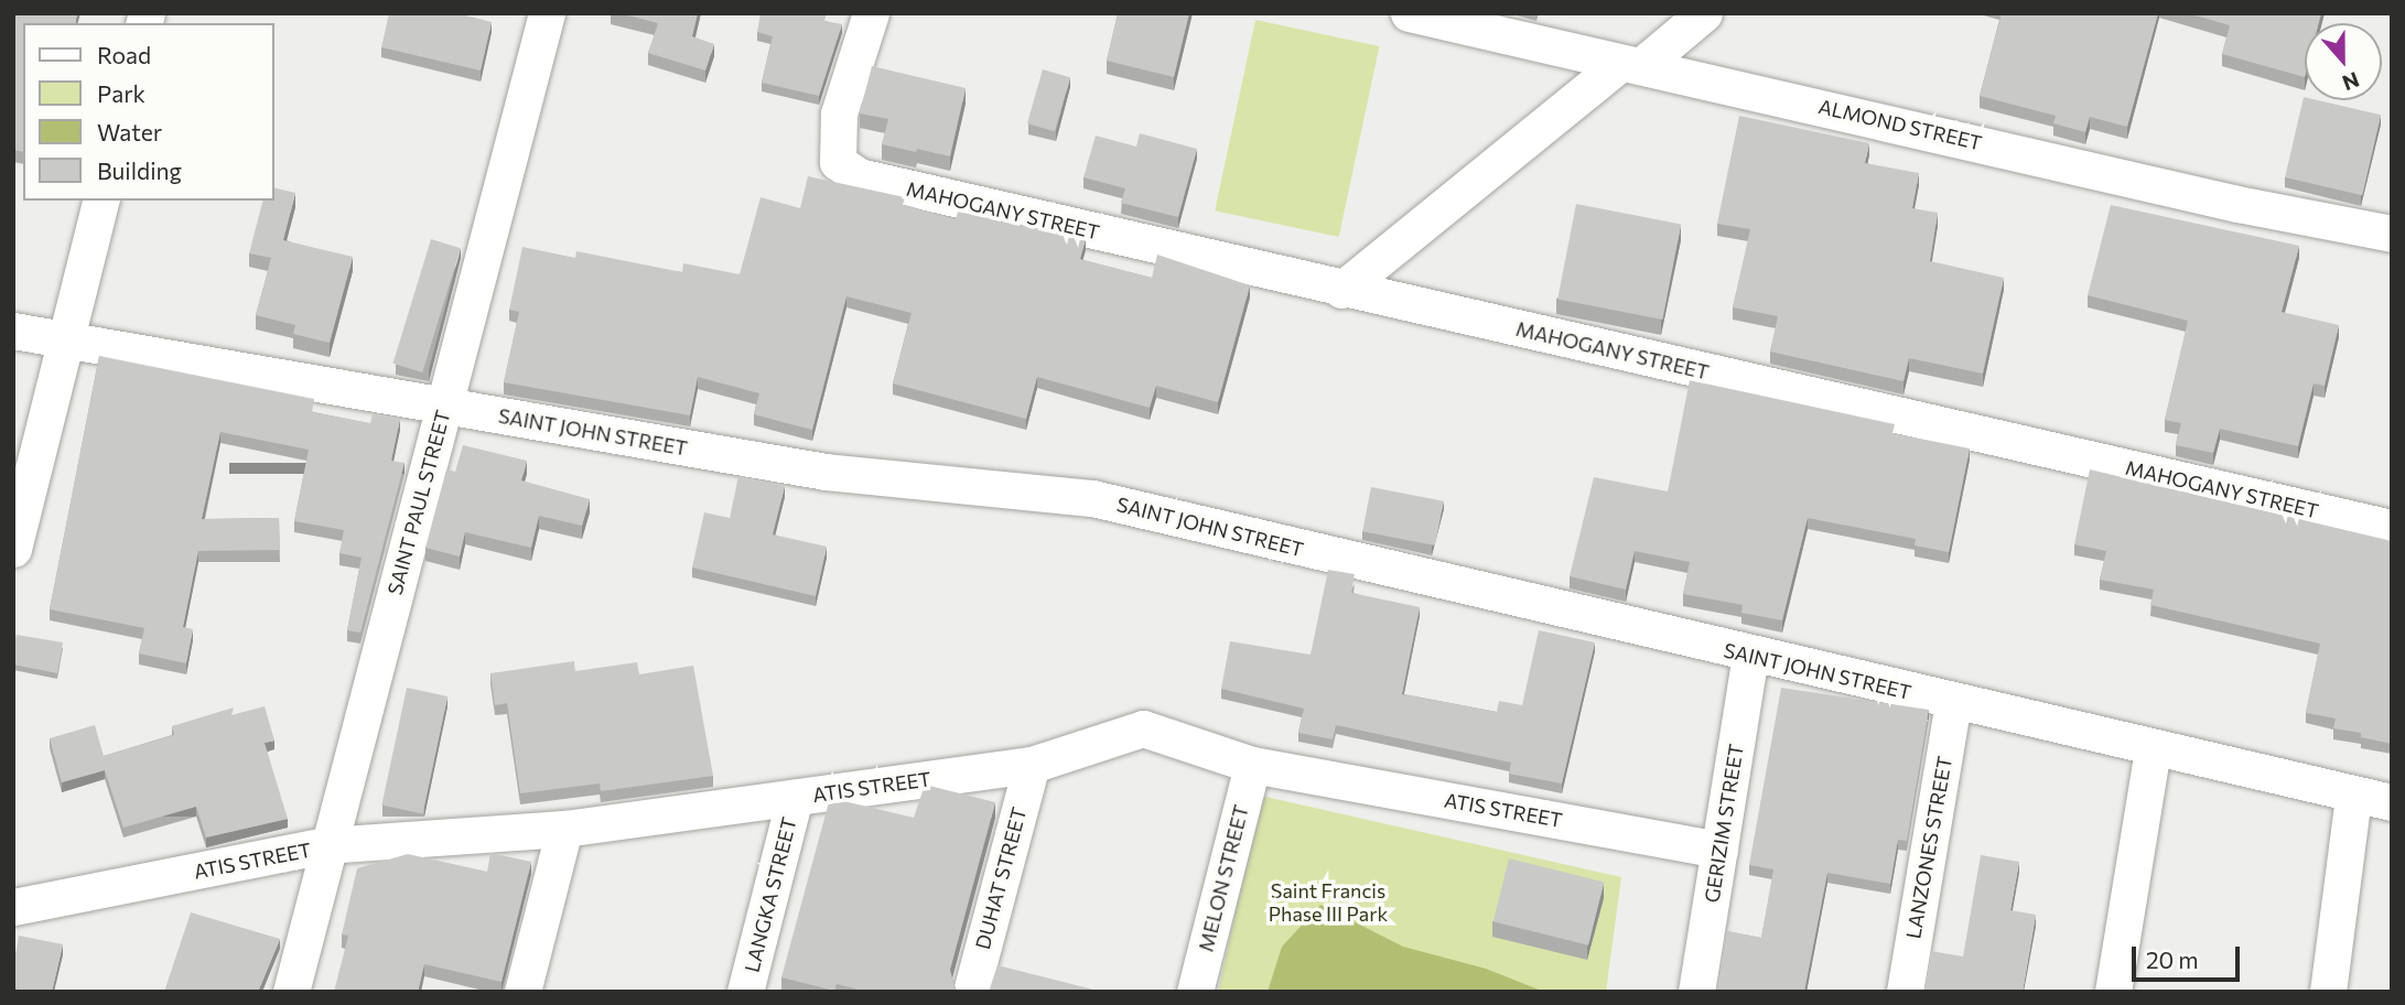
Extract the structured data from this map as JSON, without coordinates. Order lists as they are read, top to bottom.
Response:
{
  "streets": {
    "street": [
      "ALMOND STREET",
      "MAHOGANY STREET",
      "SAINT JOHN STREET",
      "SAINT PAUL STREET",
      "ATIS STREET",
      "GERIZIM STREET",
      "LANZONES STREET",
      "DUHAT STREET",
      "MELON STREET",
      "LANGKA STREET"
    ]
  },
  "crossings": [
    ["SAINT JOHN STREET", "SAINT PAUL STREET"],
    ["SAINT JOHN STREET", "GERIZIM STREET"],
    ["SAINT JOHN STREET", "LANZONES STREET"],
    ["SAINT PAUL STREET", "ATIS STREET"],
    ["ATIS STREET", "GERIZIM STREET"],
    ["ATIS STREET", "DUHAT STREET"],
    ["ATIS STREET", "MELON STREET"],
    ["ATIS STREET", "LANGKA STREET"]
  ],
  "parks": ["Saint Francis Phase III Park"],
  "legend": [
    "Road",
    "Park",
    "Water",
    "Building"
  ],
  "scale_bar": "20 m",
  "north": "bottom"
}
